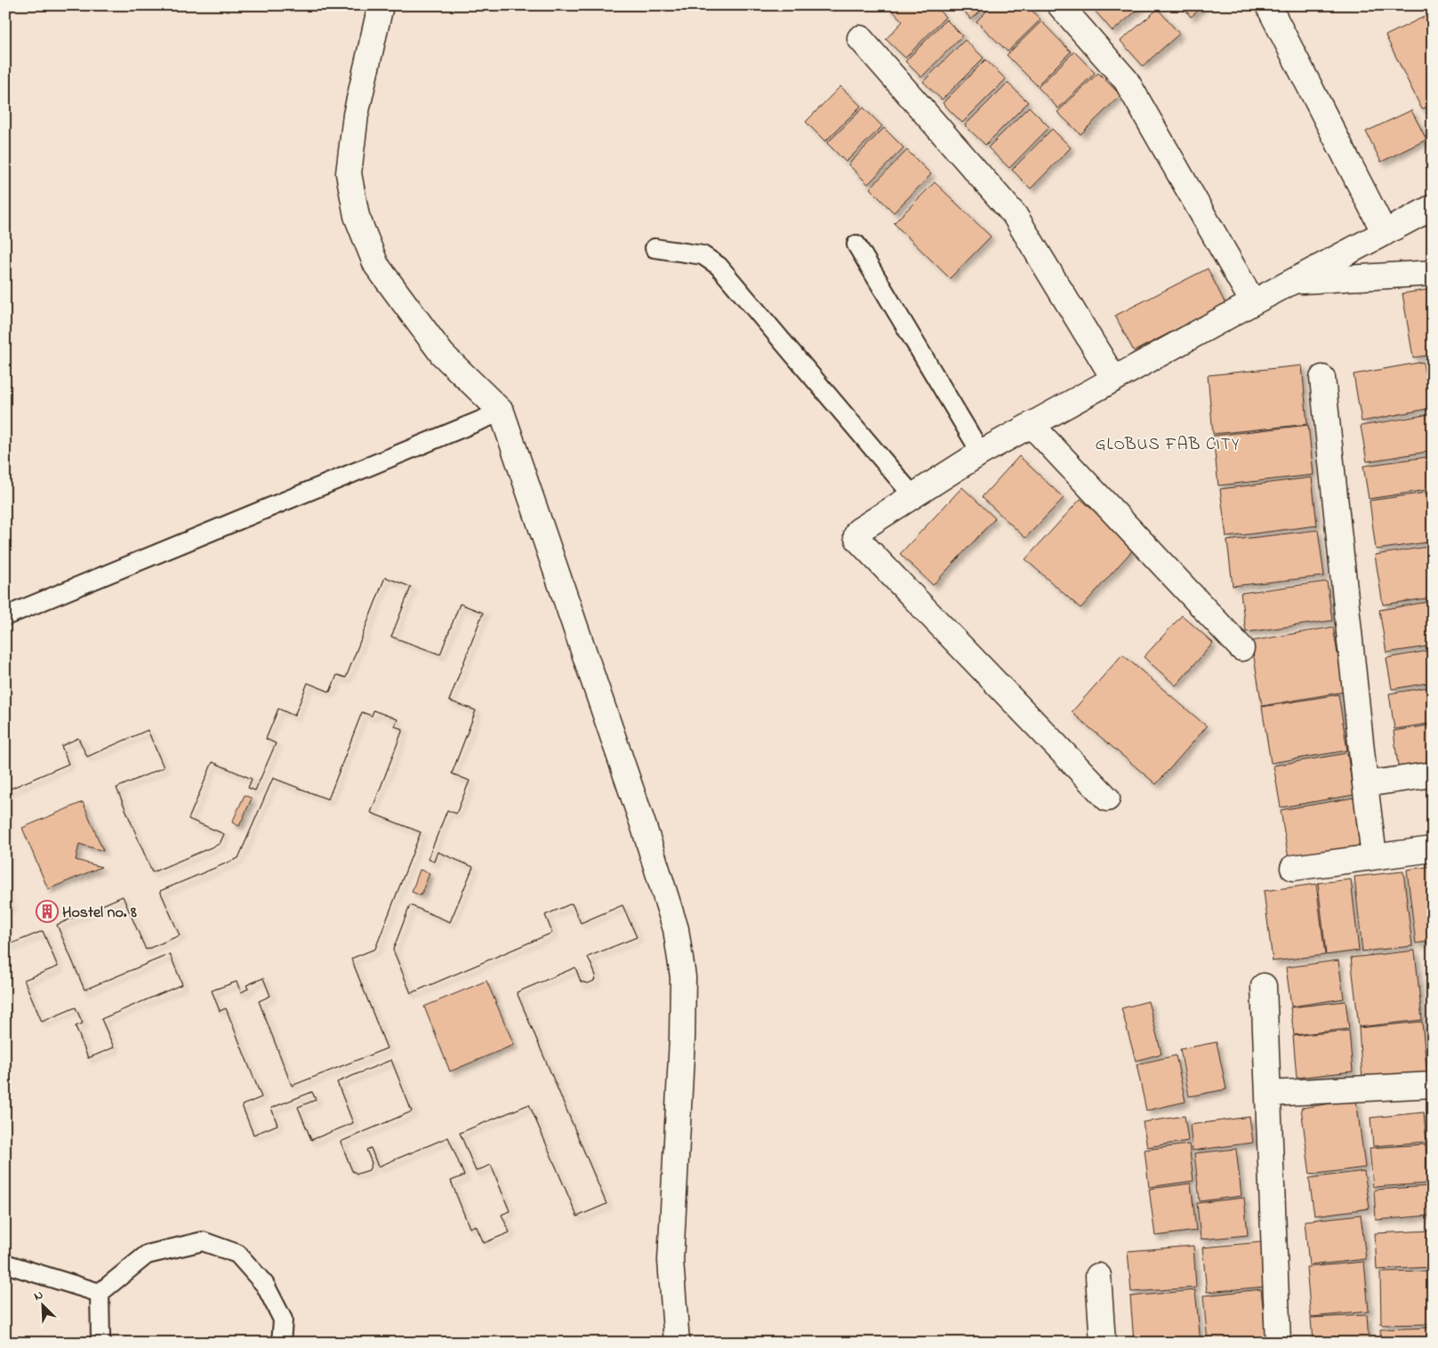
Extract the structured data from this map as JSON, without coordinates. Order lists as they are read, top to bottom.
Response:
{
  "districts": ["GLOBUS FAB CITY"],
  "places": {
    "building": ["Hostel no. 8"]
  },
  "north": "top left"
}
